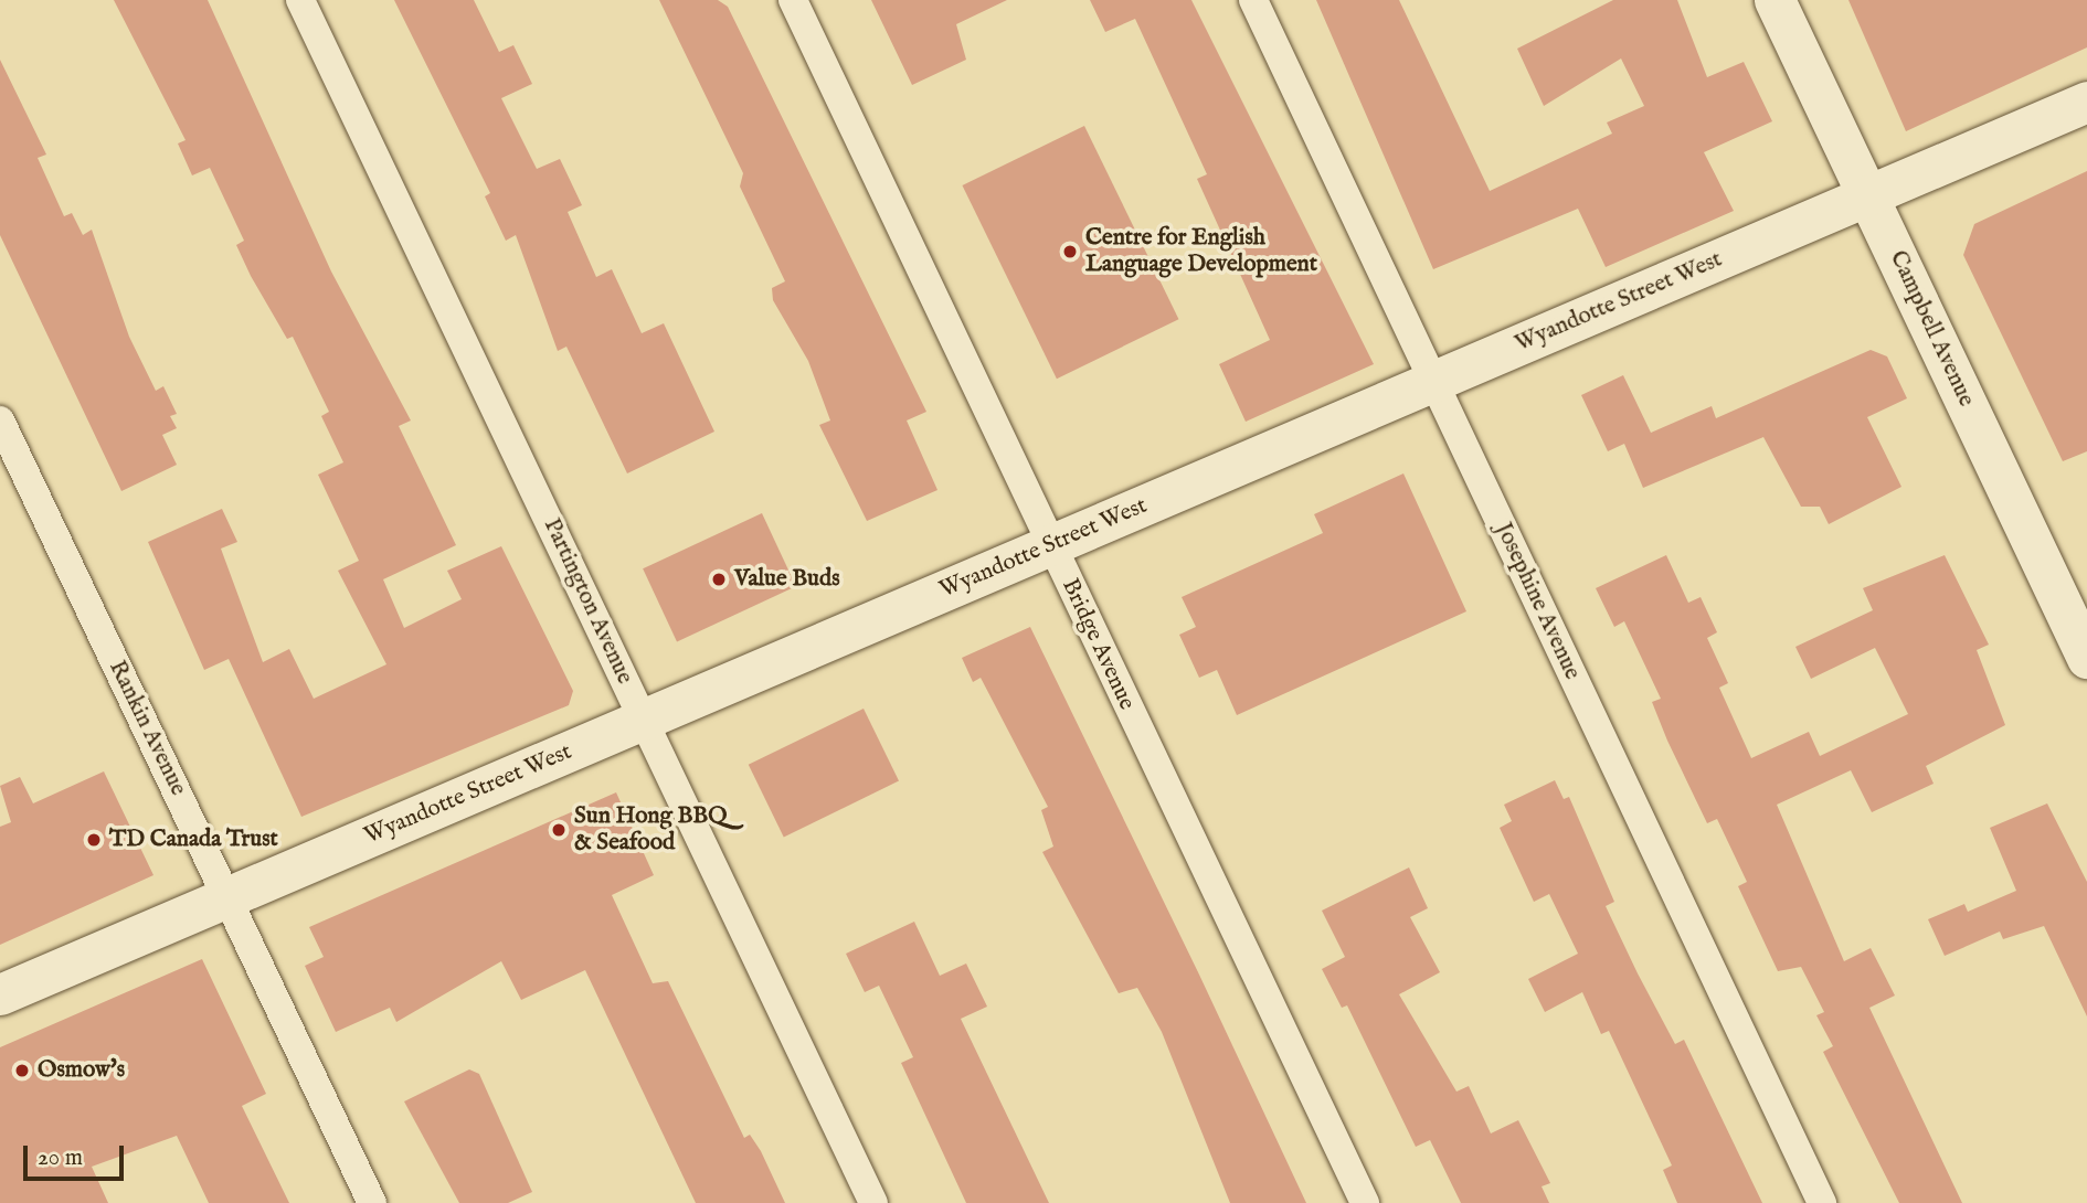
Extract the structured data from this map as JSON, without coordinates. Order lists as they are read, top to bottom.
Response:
{
  "streets": {
    "main road": ["Wyandotte Street West", "Campbell Avenue"],
    "street": [
      "Partington Avenue",
      "Josephine Avenue",
      "Bridge Avenue",
      "Rankin Avenue"
    ]
  },
  "crossings": [
    ["Wyandotte Street West", "Campbell Avenue"],
    ["Wyandotte Street West", "Partington Avenue"],
    ["Wyandotte Street West", "Josephine Avenue"],
    ["Wyandotte Street West", "Bridge Avenue"],
    ["Wyandotte Street West", "Rankin Avenue"]
  ],
  "places": [
    "Centre for English Language Development",
    "Value Buds",
    "Sun Hong BBQ & Seafood",
    "TD Canada Trust",
    "Osmow's"
  ],
  "scale_bar": "20 m"
}
